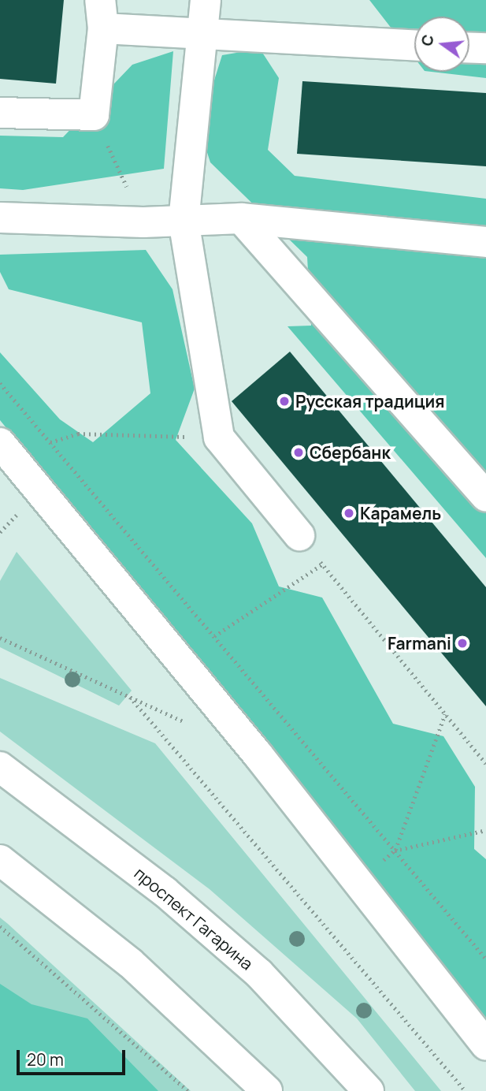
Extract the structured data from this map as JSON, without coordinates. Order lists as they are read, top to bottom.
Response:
{
  "streets": {
    "street": ["проспект Гагарина"]
  },
  "places": [
    "Русская традиция",
    "Сбербанк",
    "Карамель",
    "Farmani"
  ],
  "scale_bar": "20 m",
  "north": "left"
}
